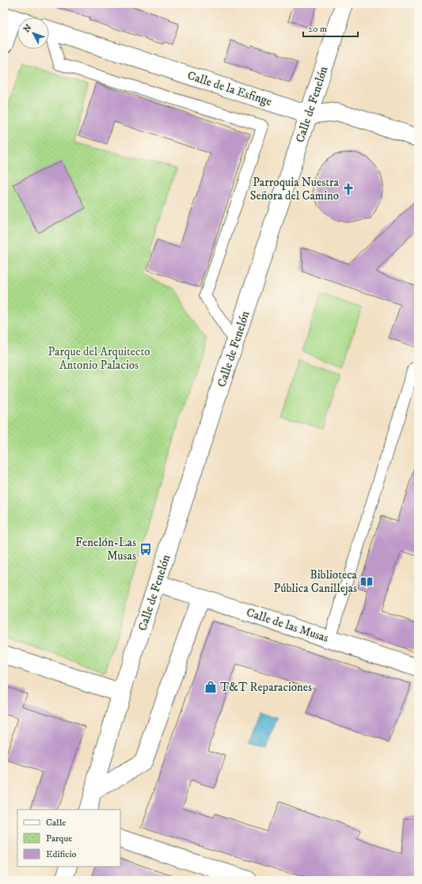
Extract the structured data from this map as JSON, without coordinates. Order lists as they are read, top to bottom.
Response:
{
  "streets": {
    "street": ["Calle de la Esfinge", "Calle de Fenelón", "Calle de las Musas"]
  },
  "crossings": [
    ["Calle de la Esfinge", "Calle de Fenelón"],
    ["Calle de Fenelón", "Calle de las Musas"]
  ],
  "parks": ["Parque del Arquitecto Antonio Palacios"],
  "places": {
    "church": ["Parroquia Nuestra Señora del Camino"],
    "bus stop": ["Fenelón-Las Musas"],
    "library": ["Biblioteca Pública Canillejas"],
    "shop": ["T&T Reparaciones"]
  },
  "legend": ["Calle", "Parque", "Edificio"],
  "scale_bar": "20 m",
  "north": "top left"
}
